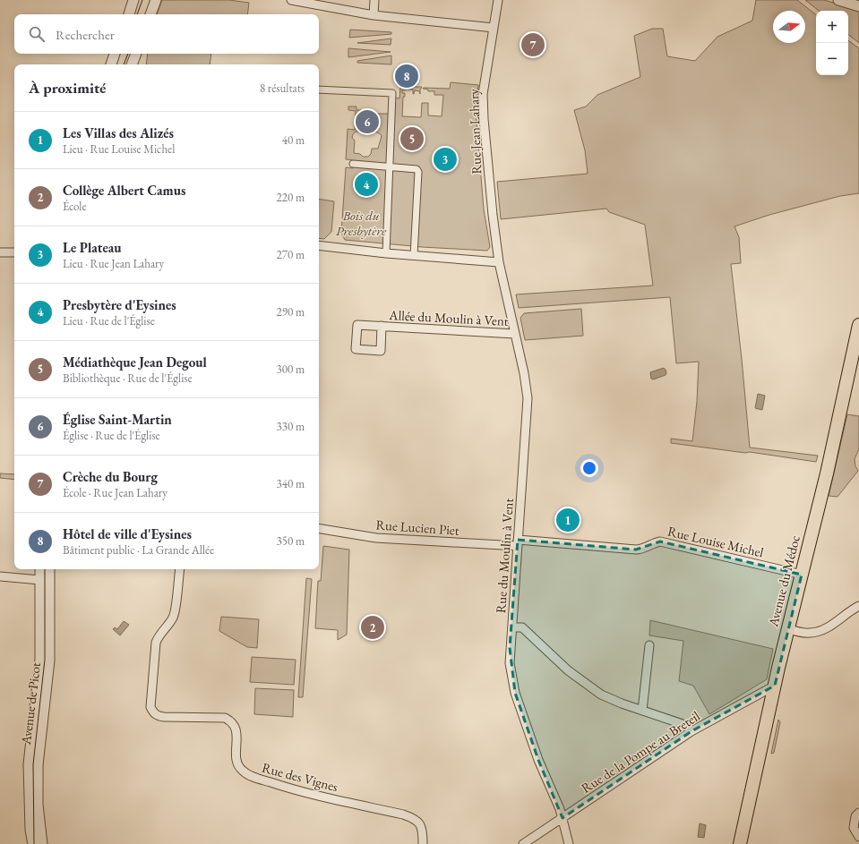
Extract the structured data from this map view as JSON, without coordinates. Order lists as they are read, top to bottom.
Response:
{
  "streets": {
    "main road": ["Avenue du Médoc"],
    "street": [
      "Rue Jean Lahary",
      "Allée du Moulin à Vent",
      "Rue Lucien Piet",
      "Rue Louise Michel",
      "Rue du Moulin à Vent",
      "Avenue de Picot",
      "Rue de la Pompe au Breteil",
      "Rue des Vignes"
    ]
  },
  "crossings": [
    ["Rue Jean Lahary", "Rue du Moulin à Vent"],
    ["Allée du Moulin à Vent", "Rue du Moulin à Vent"],
    ["Rue Lucien Piet", "Rue Louise Michel"],
    ["Rue Lucien Piet", "Rue du Moulin à Vent"],
    ["Rue Louise Michel", "Rue du Moulin à Vent"],
    ["Rue Louise Michel", "Avenue du Médoc"],
    ["Rue du Moulin à Vent", "Rue de la Pompe au Breteil"],
    ["Avenue du Médoc", "Rue de la Pompe au Breteil"]
  ],
  "parks": ["Bois du Presbytère"],
  "north": "right",
  "page": {
    "map_buttons": ["+", "−"],
    "search": "Rechercher",
    "pins": [
      "7",
      "8",
      "6",
      "5",
      "3",
      "4",
      "1",
      "2"
    ],
    "heading": ["À proximité", "8 résultats"],
    "list": [
      {
        "mark": "1",
        "name": "Les Villas des Alizés",
        "note": "Lieu · Rue Louise Michel",
        "value": "40 m"
      },
      {
        "mark": "2",
        "name": "Collège Albert Camus",
        "note": "École",
        "value": "220 m"
      },
      {
        "mark": "3",
        "name": "Le Plateau",
        "note": "Lieu · Rue Jean Lahary",
        "value": "270 m"
      },
      {
        "mark": "4",
        "name": "Presbytère d'Eysines",
        "note": "Lieu · Rue de l'Église",
        "value": "290 m"
      },
      {
        "mark": "5",
        "name": "Médiathèque Jean Degoul",
        "note": "Bibliothèque · Rue de l'Église",
        "value": "300 m"
      },
      {
        "mark": "6",
        "name": "Église Saint-Martin",
        "note": "Église · Rue de l'Église",
        "value": "330 m"
      },
      {
        "mark": "7",
        "name": "Crèche du Bourg",
        "note": "École · Rue Jean Lahary",
        "value": "340 m"
      },
      {
        "mark": "8",
        "name": "Hôtel de ville d'Eysines",
        "note": "Bâtiment public · La Grande Allée",
        "value": "350 m"
      }
    ]
  }
}
